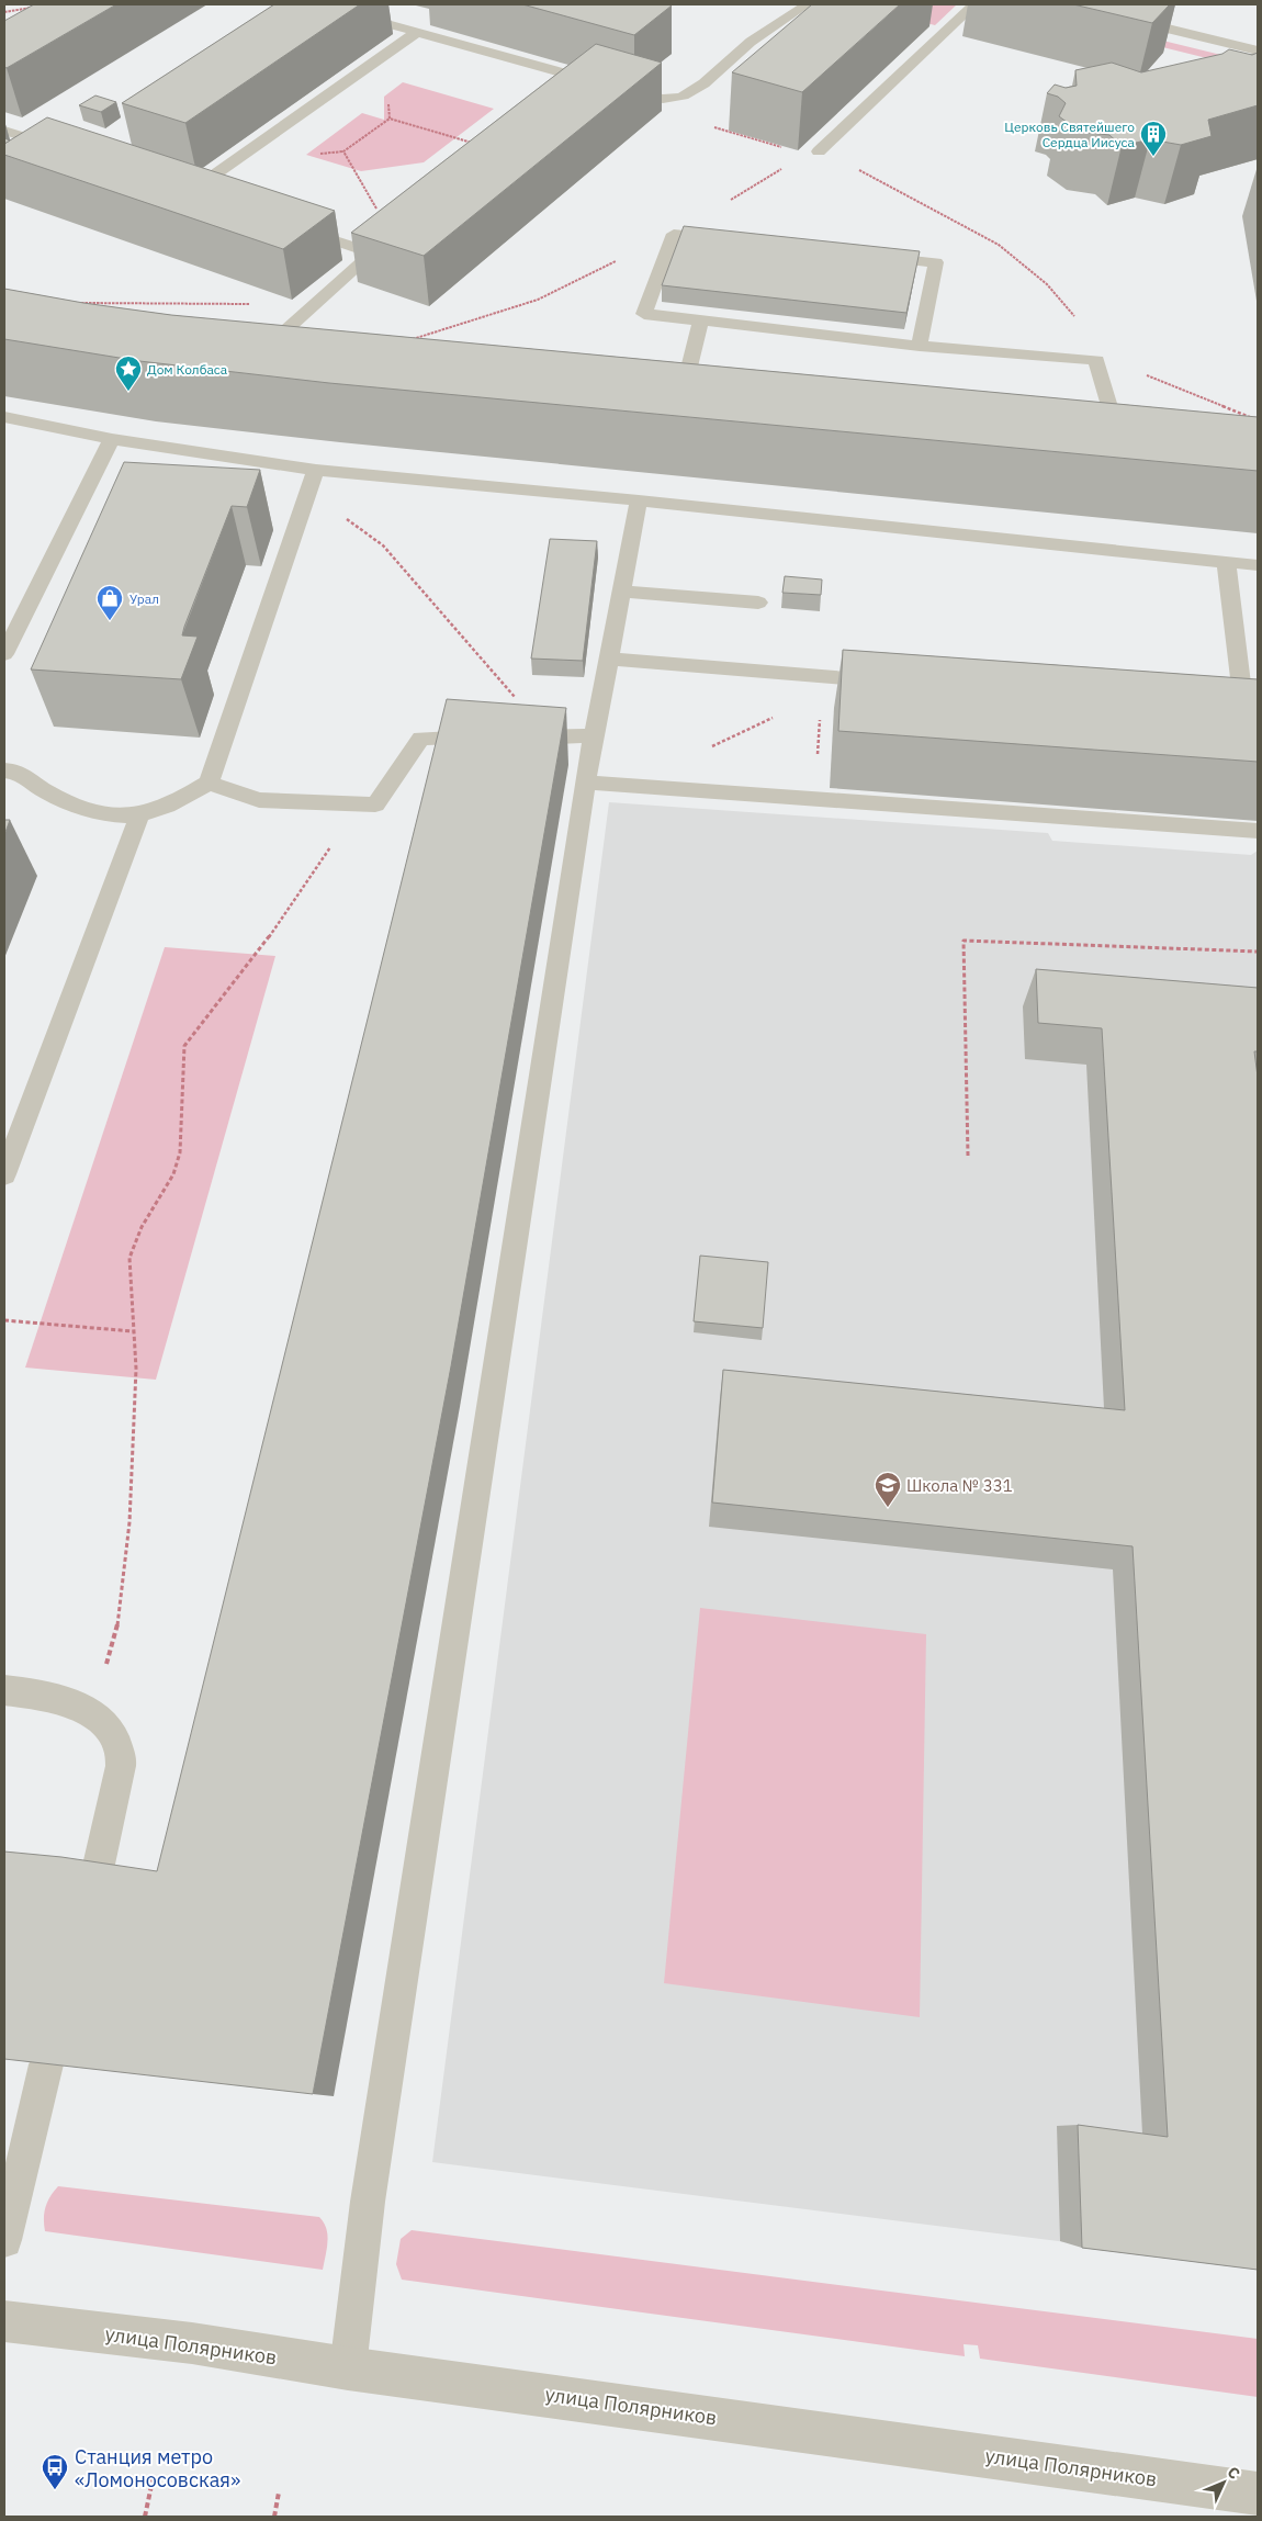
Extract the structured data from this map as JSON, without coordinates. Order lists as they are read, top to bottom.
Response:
{
  "streets": {
    "street": ["улица Полярников"]
  },
  "places": {
    "building": ["Церковь Святейшего Сердца Иисуса"],
    "place": ["Дом Колбаса"],
    "shop": ["Урал"],
    "school or university": ["Школа № 331"],
    "bus stop": ["Станция метро «Ломоносовская»"]
  },
  "north": "top right"
}
